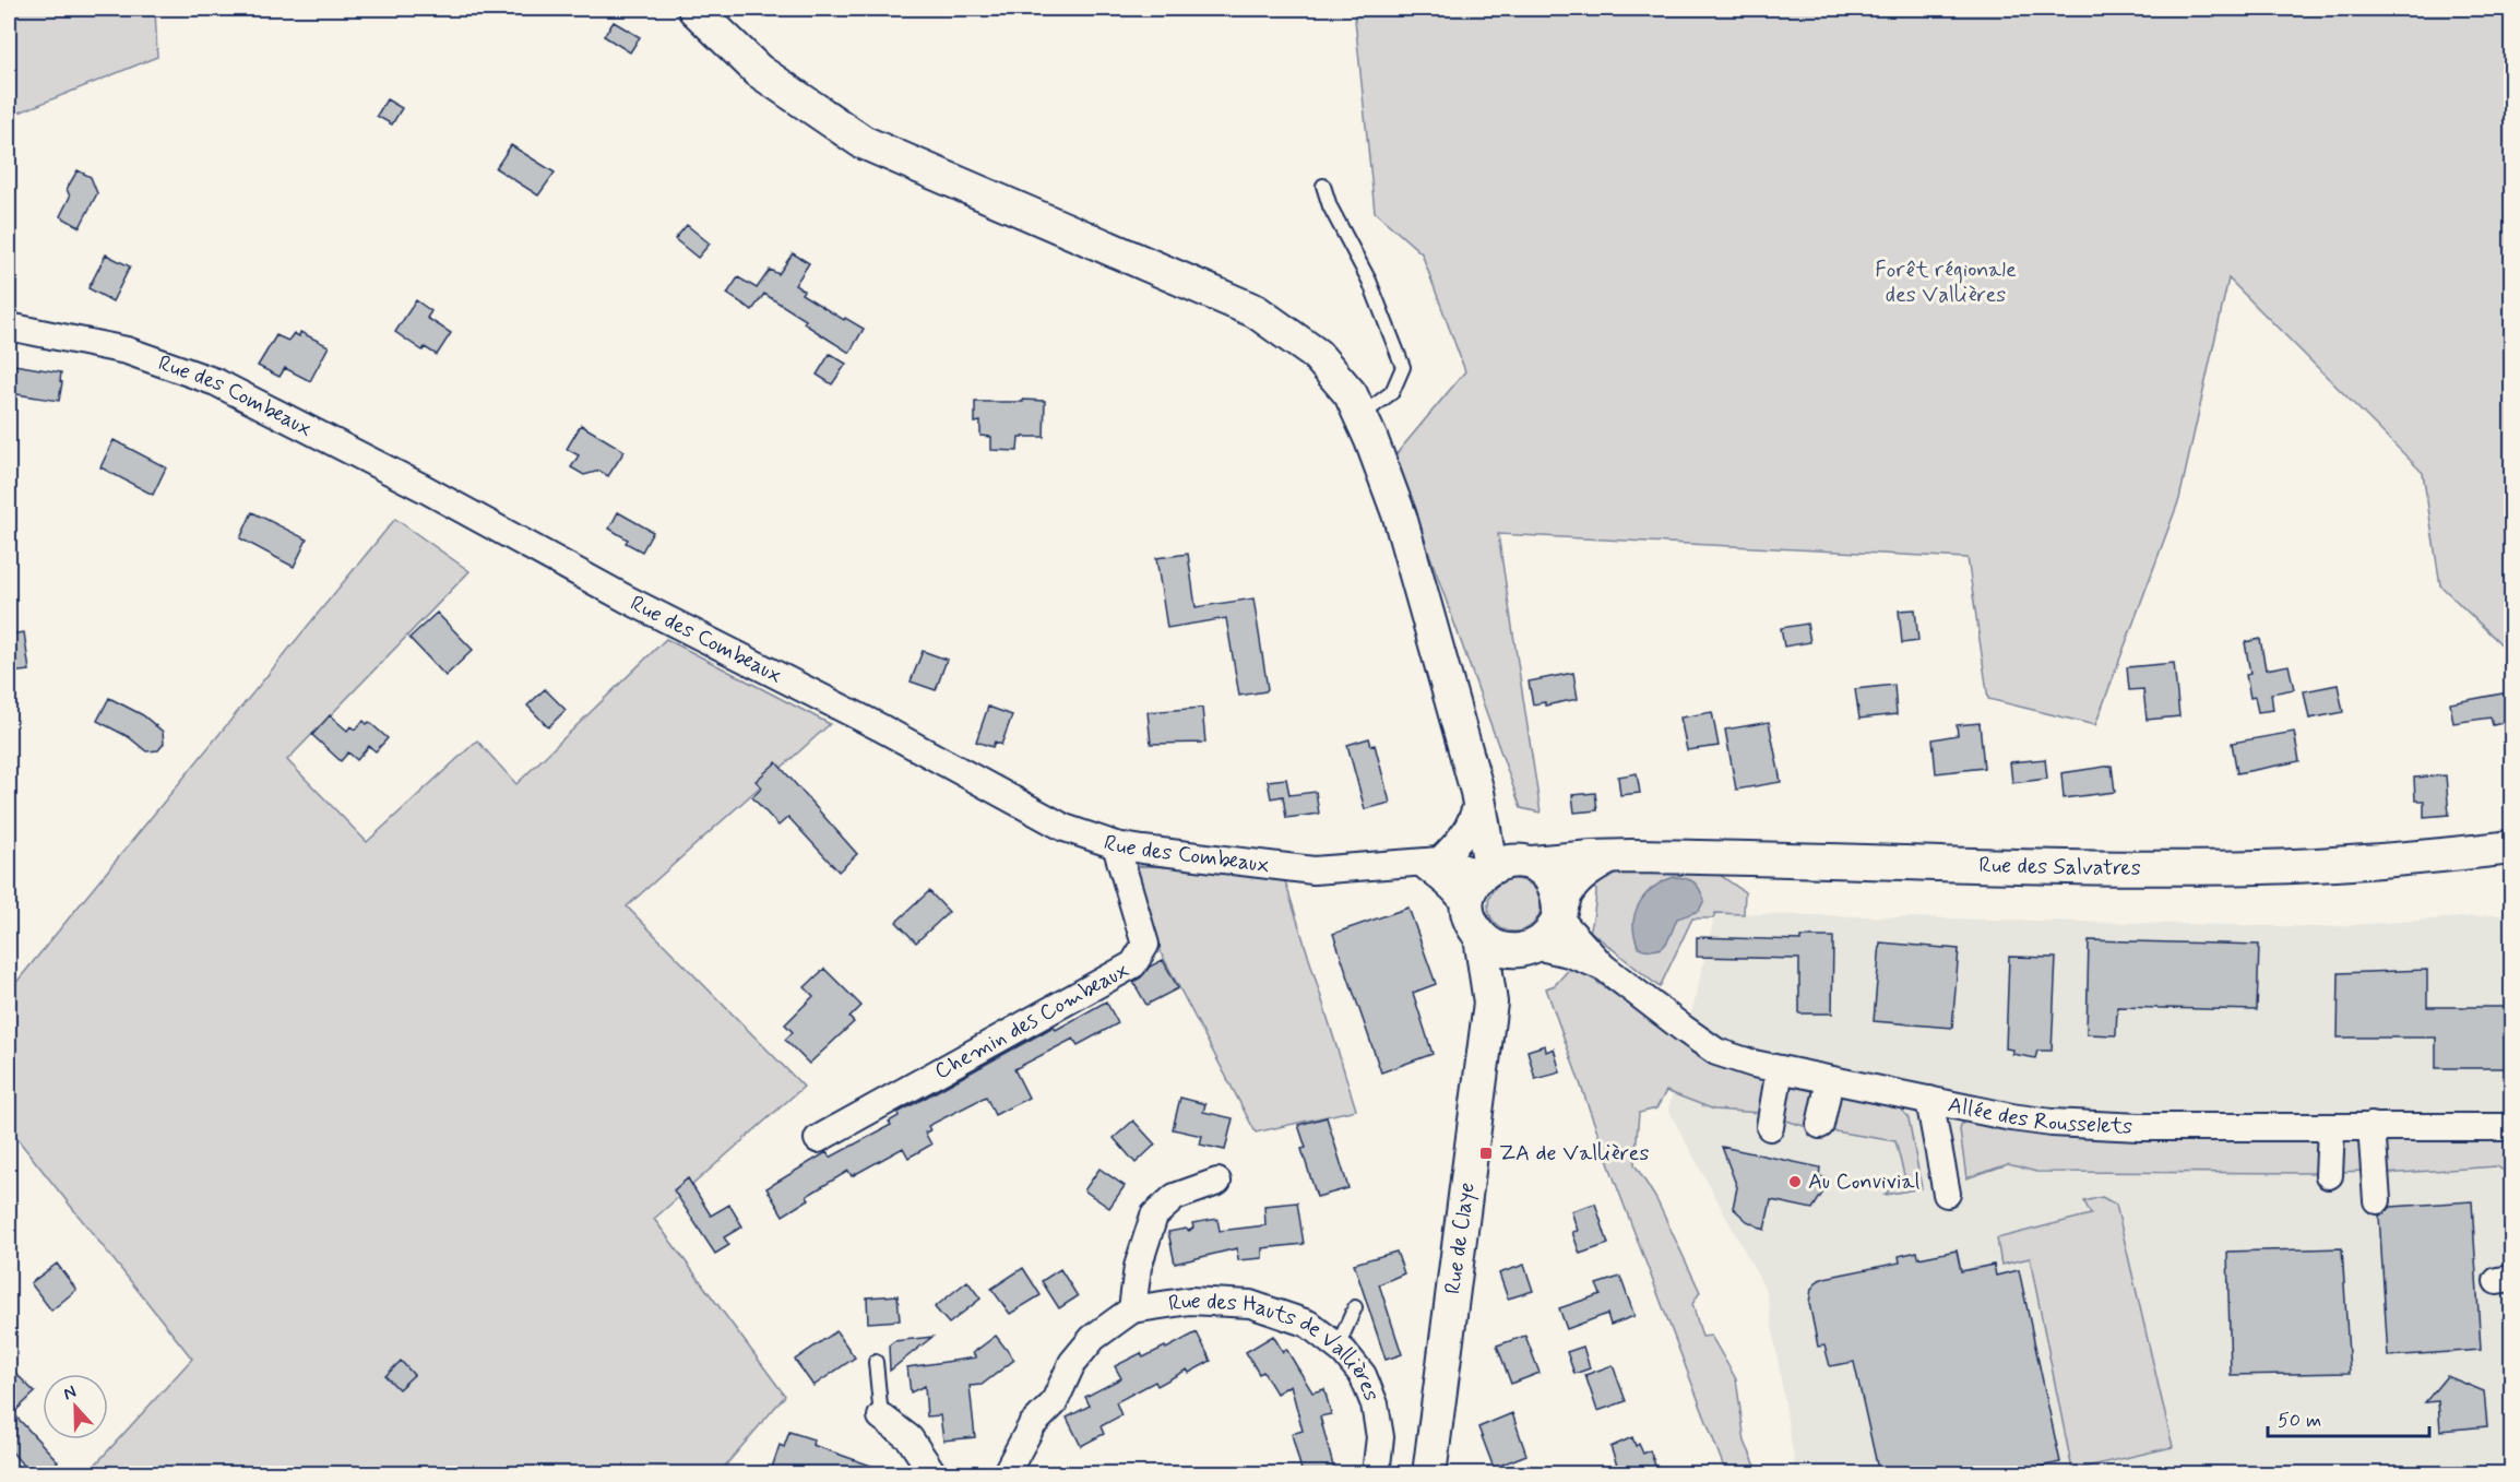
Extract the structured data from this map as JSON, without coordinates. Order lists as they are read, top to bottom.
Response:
{
  "streets": {
    "street": [
      "Rue des Combeaux",
      "Rue des Salvatres",
      "Chemin des Combeaux",
      "Allée des Rousselets",
      "Rue de Claye",
      "Rue des Hauts de Vallières"
    ]
  },
  "crossings": [
    ["Rue des Combeaux", "Rue des Salvatres"],
    ["Rue des Combeaux", "Chemin des Combeaux"],
    ["Rue des Combeaux", "Allée des Rousselets"],
    ["Rue des Combeaux", "Rue de Claye"],
    ["Rue des Salvatres", "Allée des Rousselets"],
    ["Rue des Salvatres", "Rue de Claye"],
    ["Allée des Rousselets", "Rue de Claye"]
  ],
  "parks": ["Forêt régionale des Vallières"],
  "places": {
    "transit": ["ZA de Vallières"],
    "other": ["Au Convivial"]
  },
  "scale_bar": "50 m",
  "north": "top"
}
